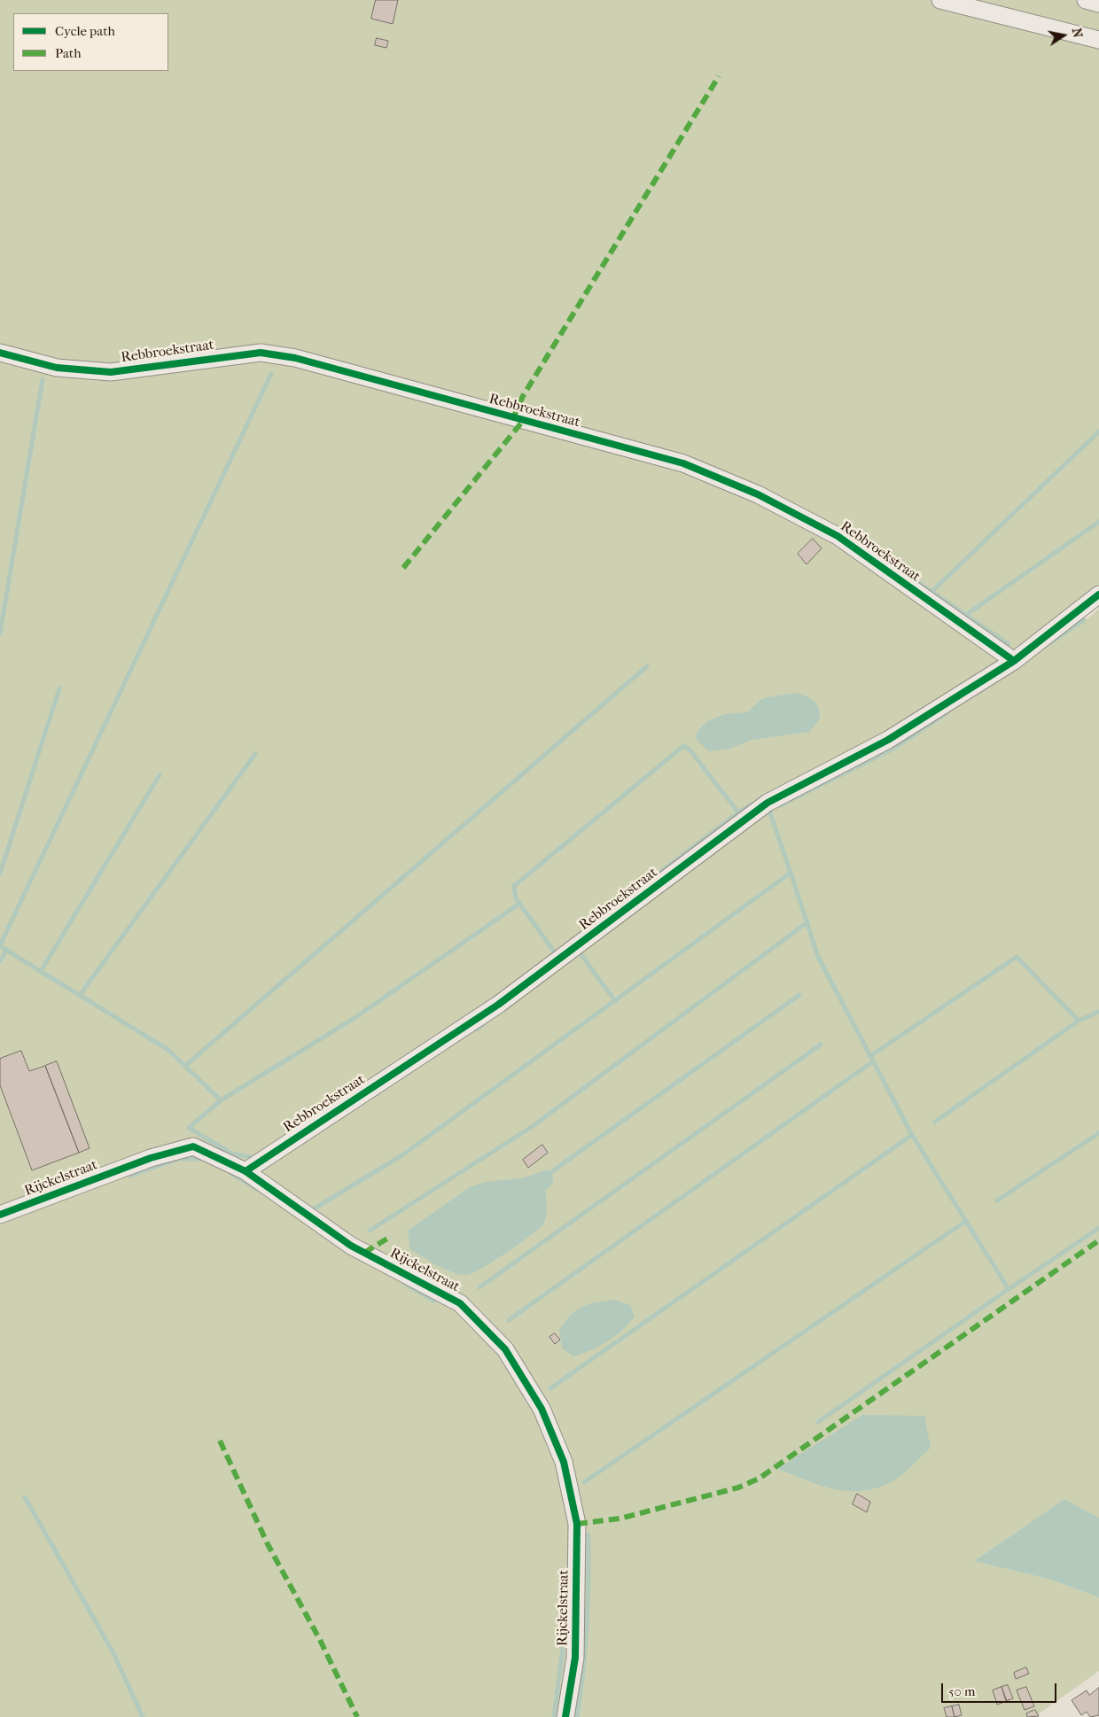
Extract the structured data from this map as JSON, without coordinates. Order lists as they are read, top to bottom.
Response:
{
  "streets": {
    "street": ["Rebbroekstraat", "Rijckelstraat"]
  },
  "crossings": [
    ["Rebbroekstraat", "Rijckelstraat"]
  ],
  "legend": ["Cycle path", "Path"],
  "scale_bar": "50 m",
  "north": "right"
}
